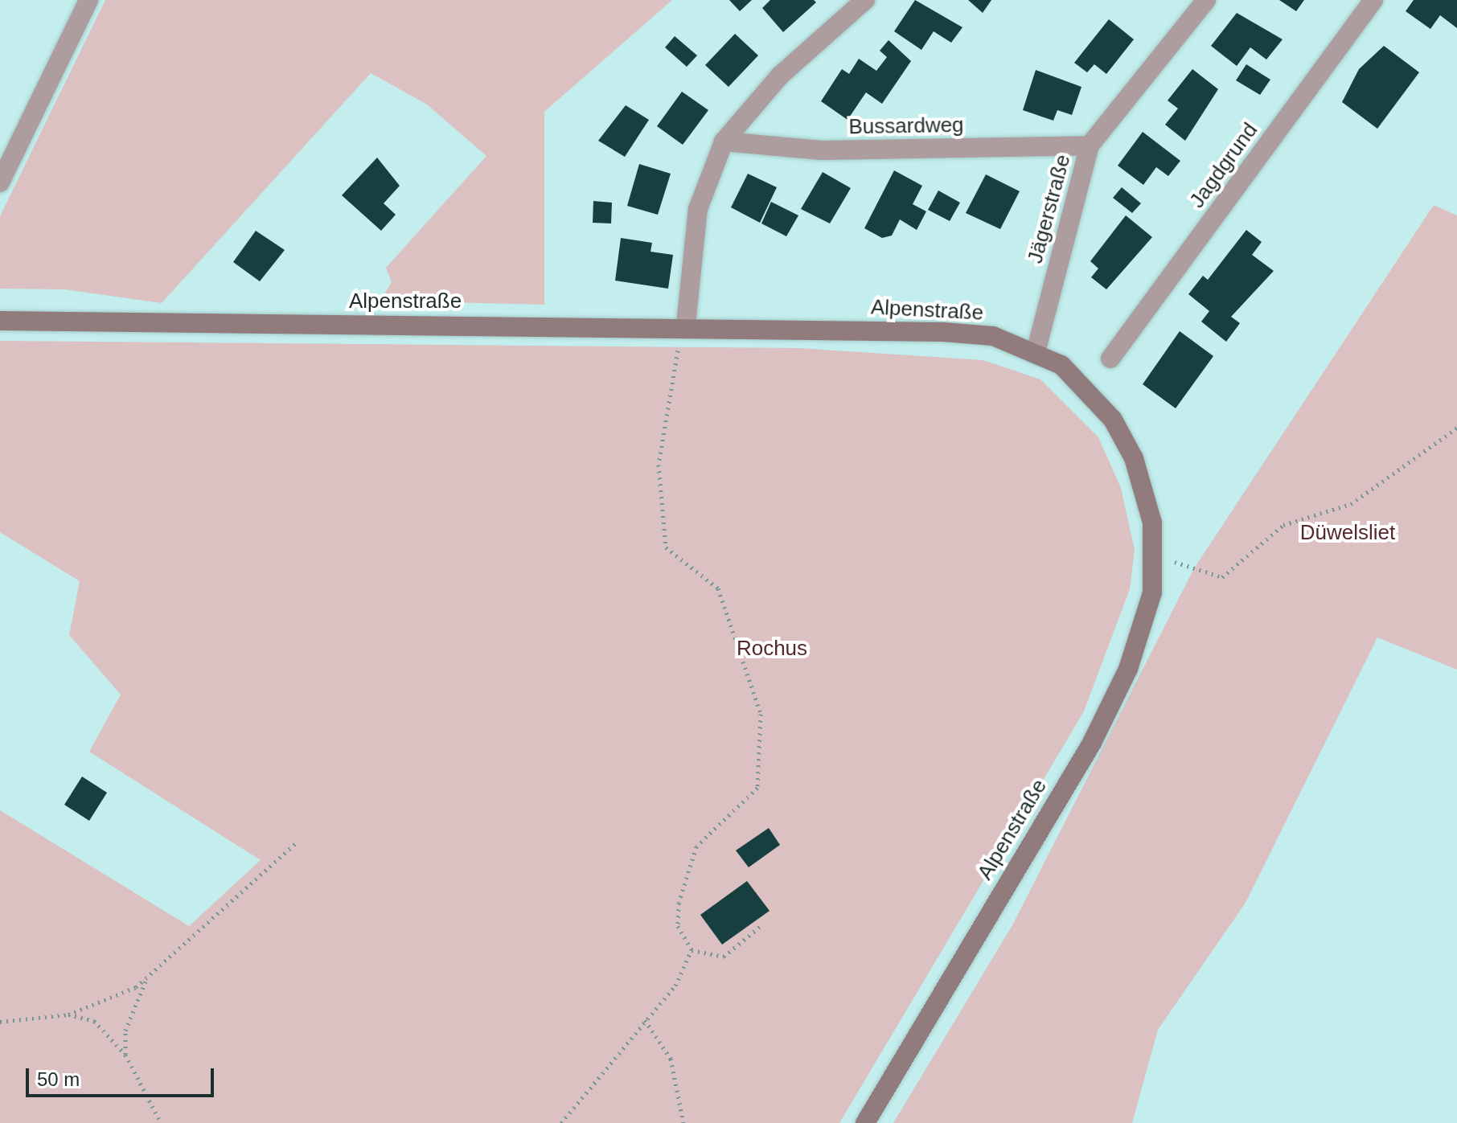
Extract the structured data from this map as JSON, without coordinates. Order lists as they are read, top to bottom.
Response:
{
  "streets": {
    "street": [
      "Bussardweg",
      "Jagdgrund",
      "Jägerstraße",
      "Alpenstraße"
    ]
  },
  "crossings": [
    ["Bussardweg", "Jägerstraße"],
    ["Jägerstraße", "Alpenstraße"]
  ],
  "parks": ["Düwelsliet", "Rochus"],
  "scale_bar": "50 m"
}
